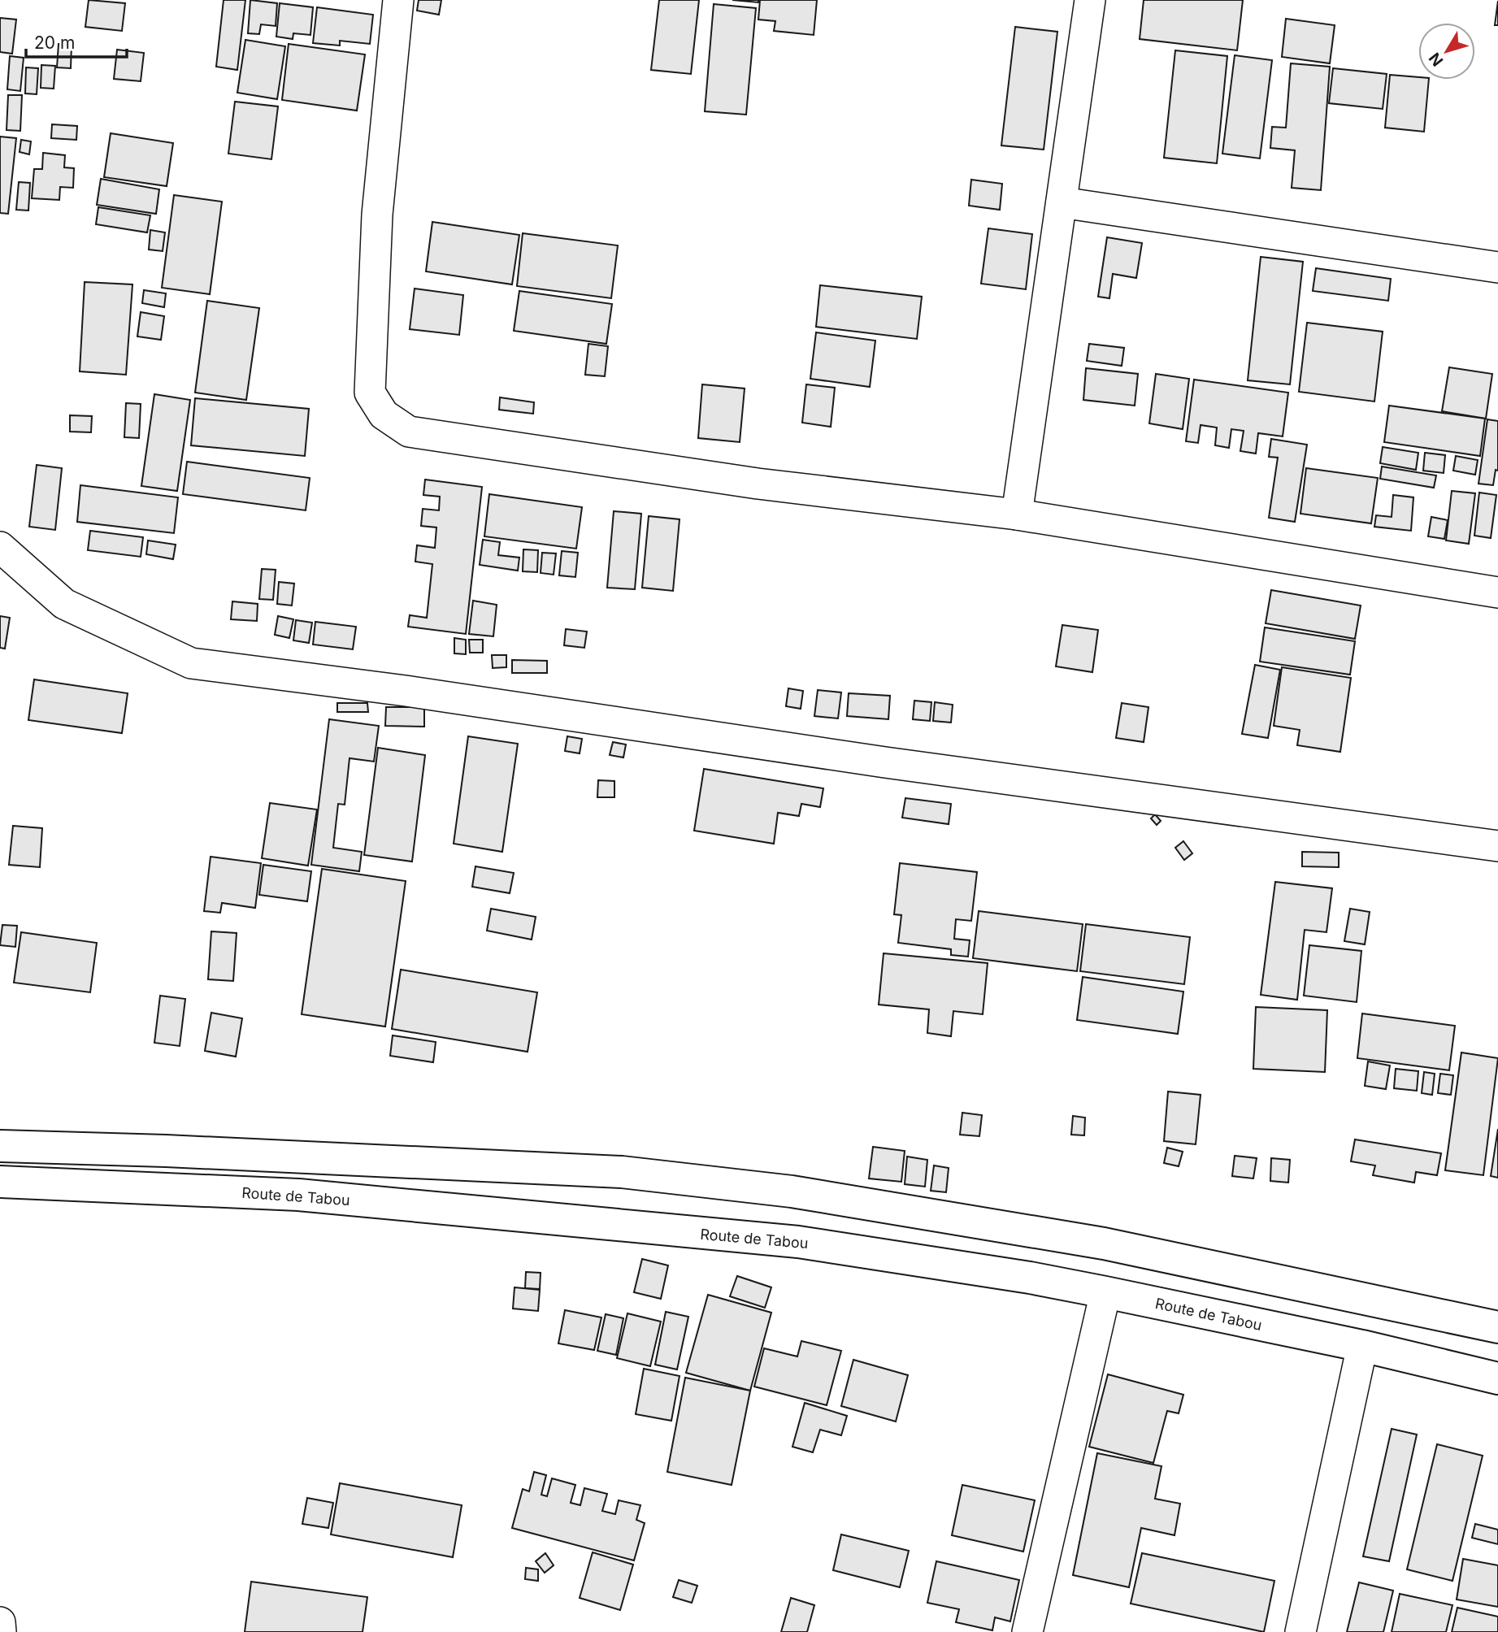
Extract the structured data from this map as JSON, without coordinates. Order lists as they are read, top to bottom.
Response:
{
  "streets": {
    "main road": ["Route de Tabou"]
  },
  "scale_bar": "20 m",
  "north": "bottom left"
}
